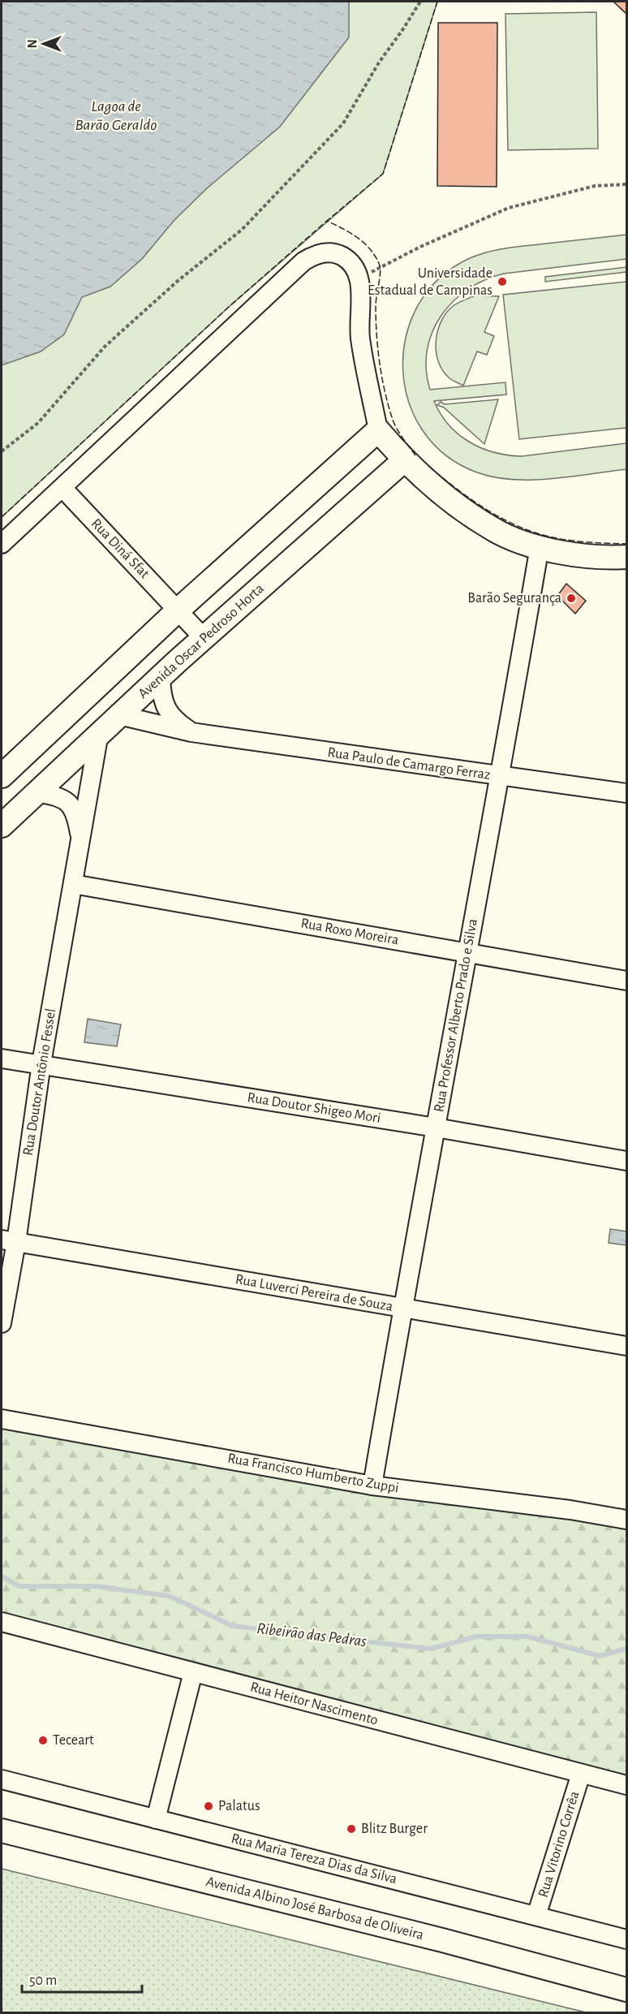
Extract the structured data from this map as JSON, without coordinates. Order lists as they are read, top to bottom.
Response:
{
  "streets": {
    "main road": ["Avenida Oscar Pedroso Horta", "Avenida Albino José Barbosa de Oliveira"],
    "street": [
      "Rua Diná Sfat",
      "Rua Paulo de Camargo Ferraz",
      "Rua Roxo Moreira",
      "Rua Professor Alberto Prado e Silva",
      "Rua Doutor Antônio Fessel",
      "Rua Doutor Shigeo Mori",
      "Rua Luverci Pereira de Souza",
      "Rua Francisco Humberto Zuppi",
      "Rua Heitor Nascimento",
      "Rua Vitorino Corrêa",
      "Rua Maria Tereza Dias da Silva"
    ]
  },
  "crossings": [
    ["Rua Diná Sfat", "Avenida Oscar Pedroso Horta"],
    ["Avenida Oscar Pedroso Horta", "Rua Paulo de Camargo Ferraz"],
    ["Avenida Oscar Pedroso Horta", "Rua Doutor Antônio Fessel"],
    ["Rua Paulo de Camargo Ferraz", "Rua Professor Alberto Prado e Silva"],
    ["Rua Roxo Moreira", "Rua Professor Alberto Prado e Silva"],
    ["Rua Roxo Moreira", "Rua Doutor Antônio Fessel"],
    ["Rua Professor Alberto Prado e Silva", "Rua Doutor Shigeo Mori"],
    ["Rua Professor Alberto Prado e Silva", "Rua Luverci Pereira de Souza"],
    ["Rua Professor Alberto Prado e Silva", "Rua Francisco Humberto Zuppi"],
    ["Rua Doutor Antônio Fessel", "Rua Doutor Shigeo Mori"],
    ["Rua Doutor Antônio Fessel", "Rua Luverci Pereira de Souza"],
    ["Rua Heitor Nascimento", "Rua Vitorino Corrêa"],
    ["Rua Vitorino Corrêa", "Rua Maria Tereza Dias da Silva"]
  ],
  "water": ["Lagoa de Barão Geraldo", "Ribeirão das Pedras"],
  "places": [
    "Universidade Estadual de Campinas",
    "Barão Segurança",
    "Teceart",
    "Palatus",
    "Blitz Burger"
  ],
  "scale_bar": "50 m",
  "north": "left"
}
